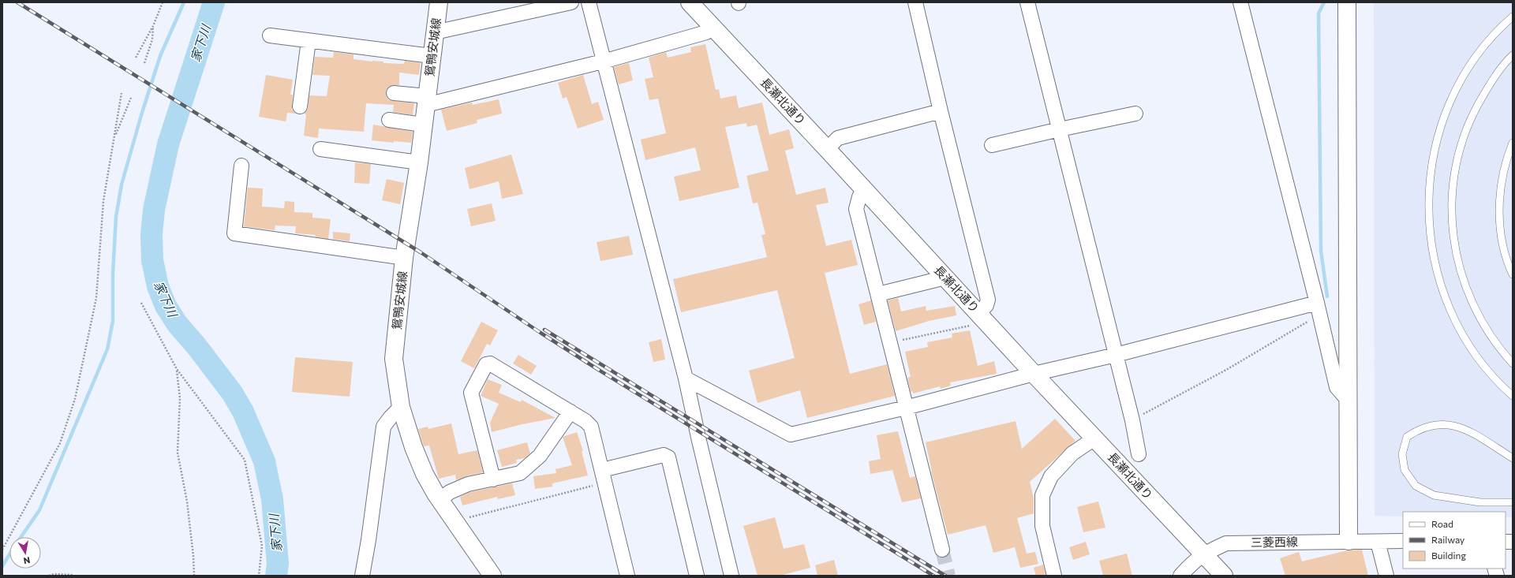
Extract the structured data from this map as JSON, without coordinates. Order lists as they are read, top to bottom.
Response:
{
  "streets": {
    "street": ["鴛鴨安城線", "長瀬北通り", "三菱西線"]
  },
  "crossings": [
    ["長瀬北通り", "三菱西線"]
  ],
  "water": ["家下川"],
  "legend": ["Road", "Railway", "Building"],
  "north": "bottom"
}
